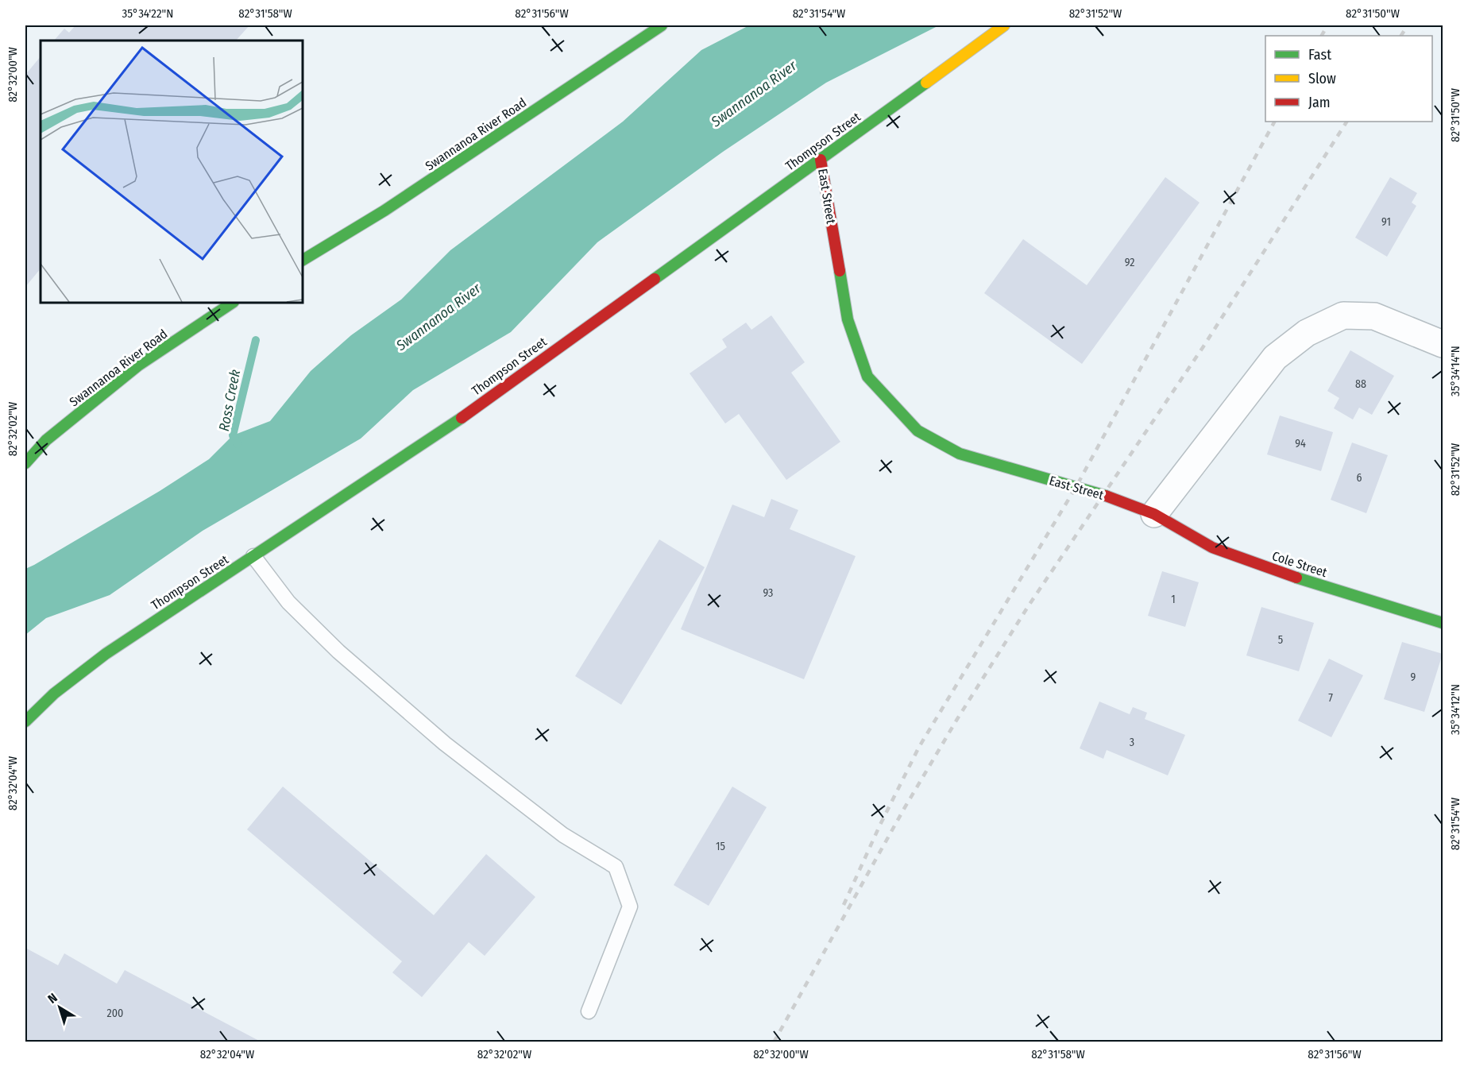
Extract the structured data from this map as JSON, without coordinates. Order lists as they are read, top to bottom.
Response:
{
  "streets": {
    "street": [
      "Swannanoa River Road",
      "Thompson Street",
      "East Street",
      "Cole Street"
    ]
  },
  "crossings": [
    ["Thompson Street", "East Street"],
    ["East Street", "Cole Street"]
  ],
  "water": ["Swannanoa River", "Ross Creek"],
  "house_numbers": [
    "91",
    "92",
    "88",
    "94",
    "6",
    "93",
    "1",
    "5",
    "9",
    "7",
    "3",
    "15",
    "200"
  ],
  "legend": ["Fast", "Slow", "Jam"],
  "north": "top left",
  "coordinates": [
    "35°34'22\"N",
    "82°31'58\"W",
    "82°31'56\"W",
    "82°31'54\"W",
    "82°31'52\"W",
    "82°31'50\"W",
    "82°32'00\"W",
    "35°34'14\"N",
    "82°32'02\"W",
    "35°34'12\"N",
    "82°32'04\"W"
  ]
}
